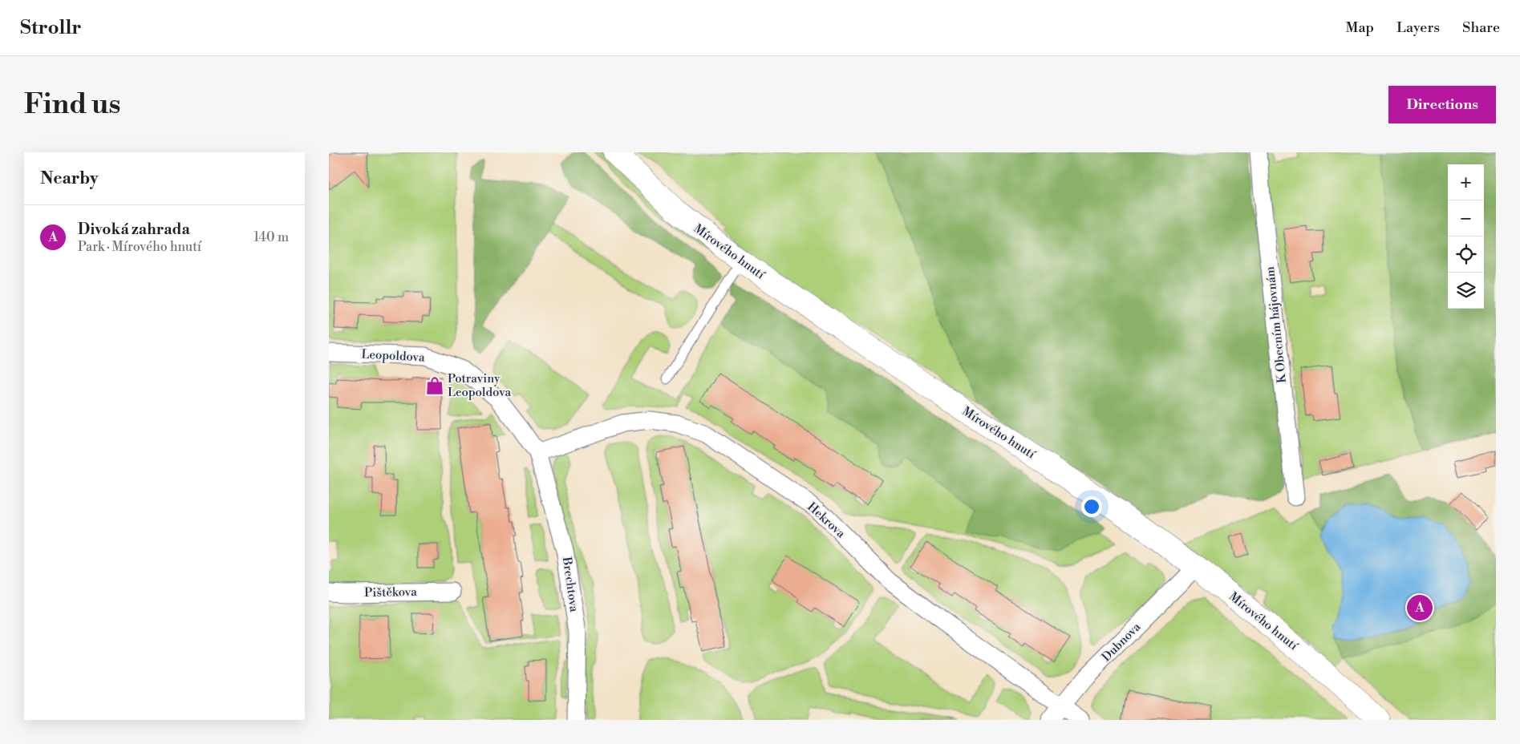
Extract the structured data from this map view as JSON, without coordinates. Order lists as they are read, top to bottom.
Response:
{
  "streets": {
    "main road": ["Mírového hnutí"],
    "street": [
      "K Obecním hájovnám",
      "Leopoldova",
      "Hekrova",
      "Brechtova",
      "Pištěkova",
      "Dubnova"
    ]
  },
  "crossings": [
    ["Mírového hnutí", "Dubnova"],
    ["Leopoldova", "Hekrova"],
    ["Leopoldova", "Brechtova"],
    ["Hekrova", "Brechtova"],
    ["Hekrova", "Dubnova"]
  ],
  "places": {
    "shop": ["Potraviny Leopoldova"]
  },
  "page": {
    "header": "Strollr",
    "nav": ["Map", "Layers", "Share"],
    "buttons": "Directions",
    "title": "Find us",
    "heading": "Nearby",
    "map_buttons": ["+", "−"],
    "list": [
      {
        "mark": "A",
        "name": "Divoká zahrada",
        "note": "Park · Mírového hnutí",
        "value": "140 m"
      }
    ],
    "pins": "A"
  }
}
